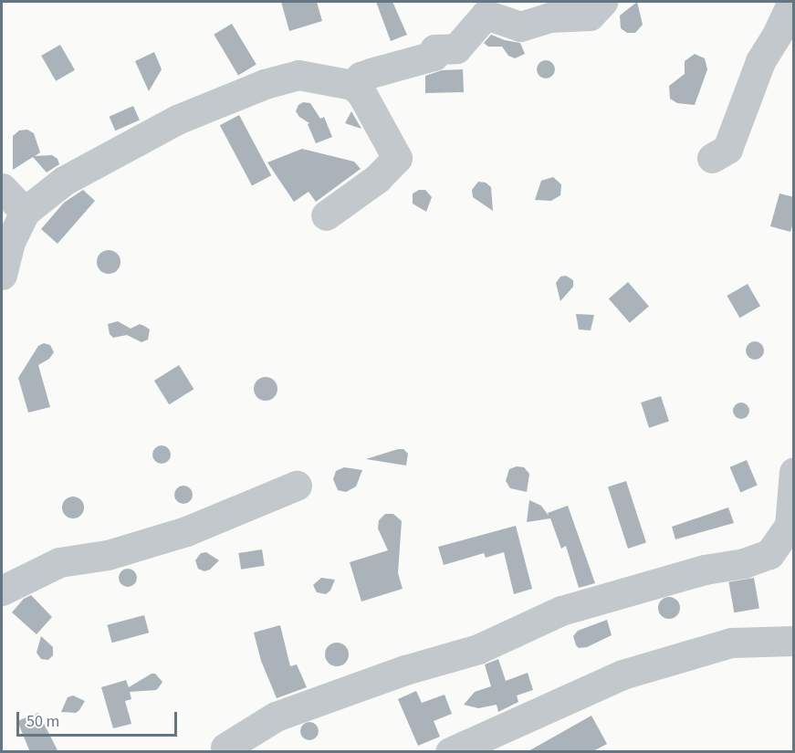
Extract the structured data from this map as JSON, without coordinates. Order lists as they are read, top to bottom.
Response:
{
  "scale_bar": "50 m"
}
